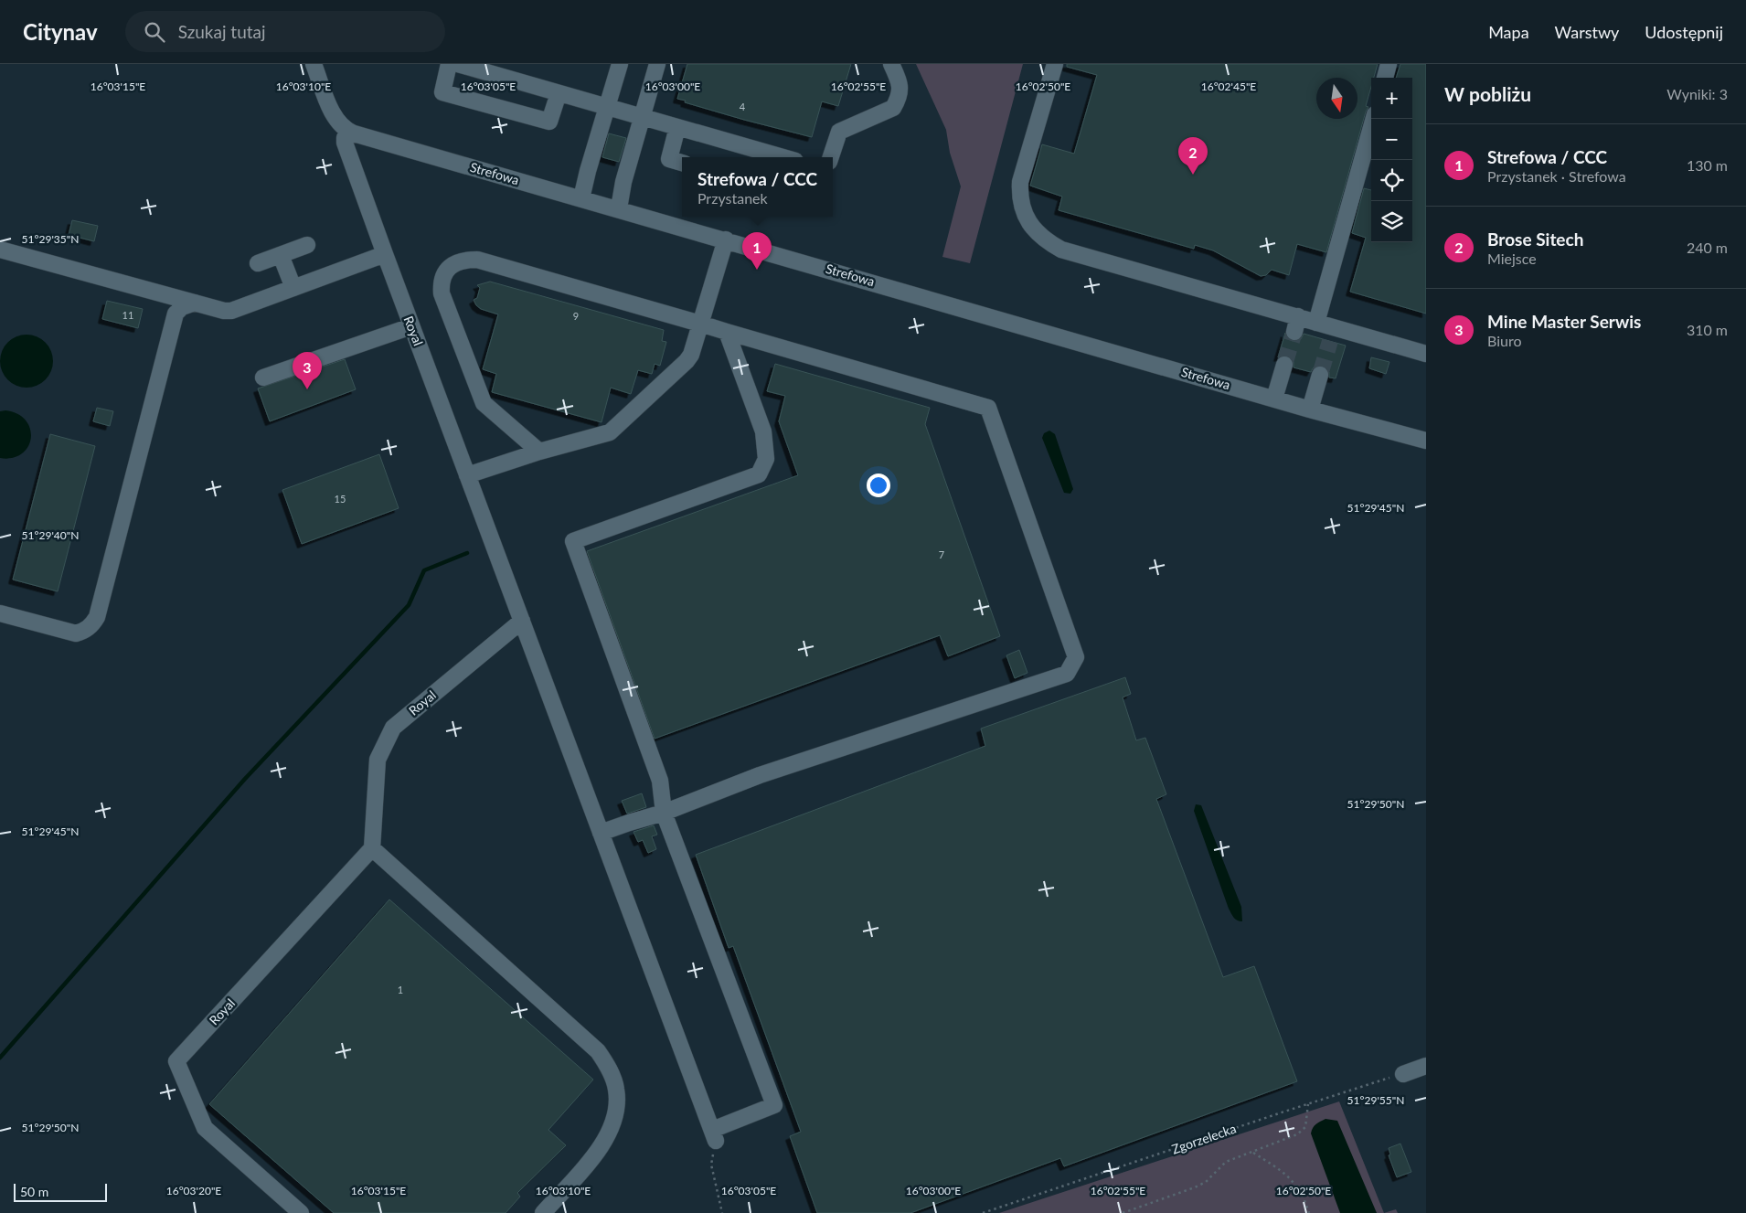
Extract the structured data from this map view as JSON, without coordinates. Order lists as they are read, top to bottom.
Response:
{
  "streets": {
    "street": ["Strefowa", "Royal"],
    "path": ["Zgorzelecka"]
  },
  "crossings": [
    ["Strefowa", "Royal"]
  ],
  "house_numbers": [
    "4",
    "11",
    "9",
    "15",
    "7",
    "1"
  ],
  "scale_bar": "50 m",
  "north": "bottom",
  "page": {
    "header": "Citynav",
    "search": "Szukaj tutaj",
    "nav": ["Mapa", "Warstwy", "Udostępnij"],
    "heading": ["W pobliżu", "Wyniki: 3"],
    "map_buttons": ["+", "−"],
    "list": [
      {
        "mark": "1",
        "name": "Strefowa / CCC",
        "note": "Przystanek · Strefowa",
        "value": "130 m"
      },
      {
        "mark": "2",
        "name": "Brose Sitech",
        "note": "Miejsce",
        "value": "240 m"
      },
      {
        "mark": "3",
        "name": "Mine Master Serwis",
        "note": "Biuro",
        "value": "310 m"
      }
    ],
    "pins": ["2", "1", "3"],
    "popup": ["Strefowa / CCC", "Przystanek"],
    "scale": "50 m"
  },
  "coordinates": [
    "16°03'15\"E",
    "16°03'10\"E",
    "16°03'05\"E",
    "16°03'00\"E",
    "16°02'55\"E",
    "16°02'50\"E",
    "16°02'45\"E",
    "51°29'35\"N",
    "51°29'45\"N",
    "51°29'40\"N",
    "51°29'50\"N",
    "51°29'55\"N",
    "16°03'20\"E"
  ]
}
